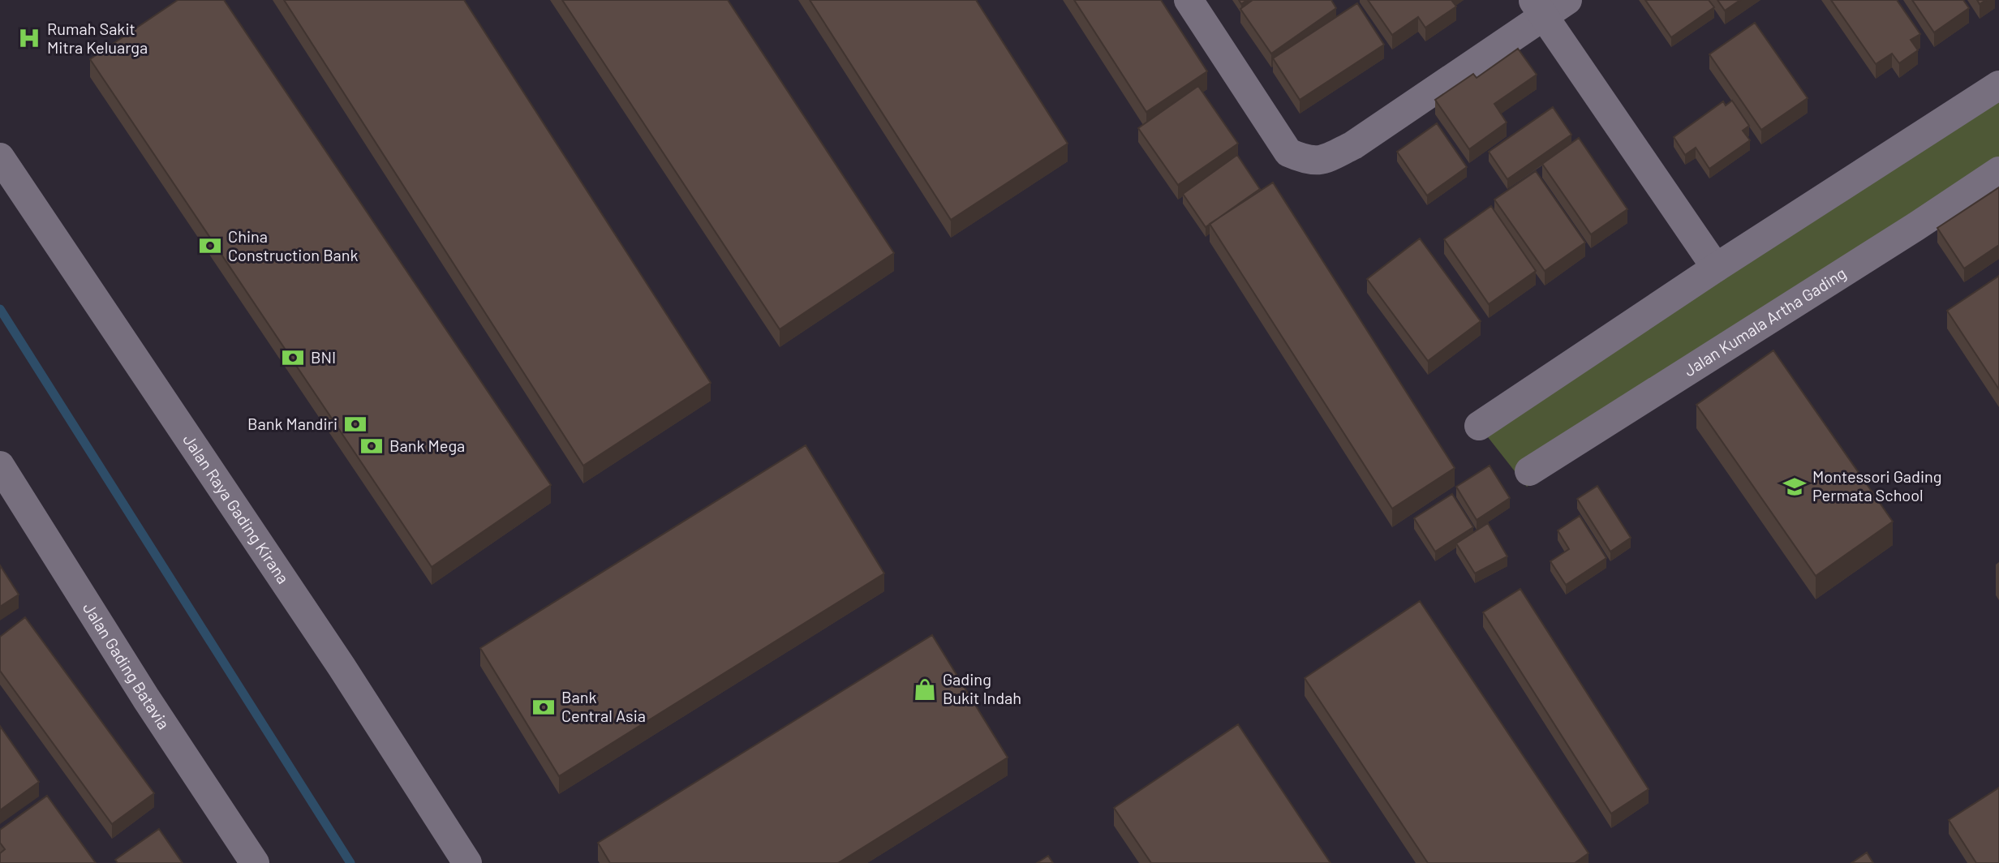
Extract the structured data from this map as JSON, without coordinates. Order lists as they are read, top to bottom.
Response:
{
  "streets": {
    "street": ["Jalan Kumala Artha Gading", "Jalan Raya Gading Kirana", "Jalan Gading Batavia"]
  },
  "places": {
    "hospital": ["Rumah Sakit Mitra Keluarga"],
    "bank": [
      "China Construction Bank",
      "BNI",
      "Bank Mandiri",
      "Bank Mega",
      "Bank Central Asia"
    ],
    "school or university": ["Montessori Gading Permata School"],
    "shop": ["Gading Bukit Indah"]
  }
}
